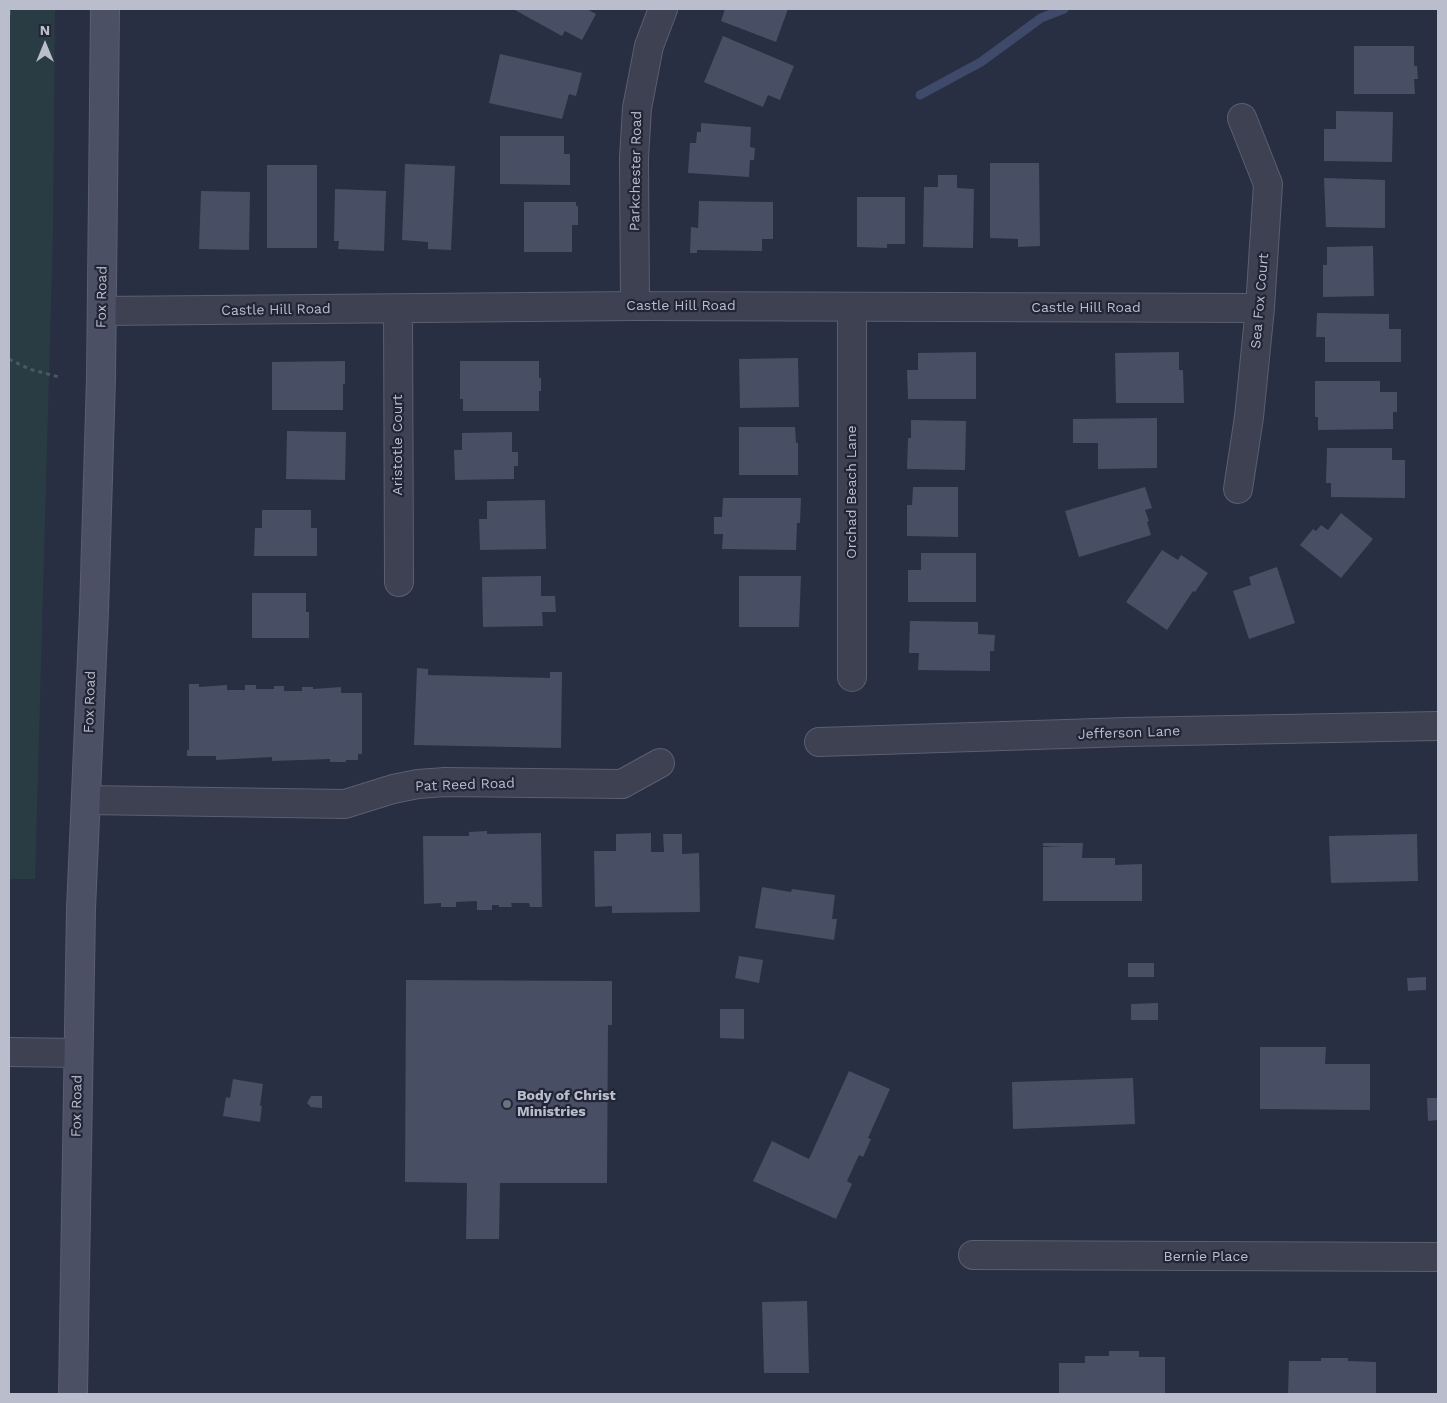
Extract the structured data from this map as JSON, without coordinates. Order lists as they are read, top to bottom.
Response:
{
  "streets": {
    "street": [
      "Parkchester Road",
      "Fox Road",
      "Sea Fox Court",
      "Castle Hill Road",
      "Aristotle Court",
      "Orchad Beach Lane",
      "Jefferson Lane",
      "Pat Reed Road",
      "Bernie Place"
    ]
  },
  "crossings": [
    ["Parkchester Road", "Castle Hill Road"],
    ["Fox Road", "Castle Hill Road"],
    ["Fox Road", "Pat Reed Road"],
    ["Sea Fox Court", "Castle Hill Road"],
    ["Castle Hill Road", "Aristotle Court"],
    ["Castle Hill Road", "Orchad Beach Lane"]
  ],
  "places": ["Body of Christ Ministries"],
  "north": "top"
}
